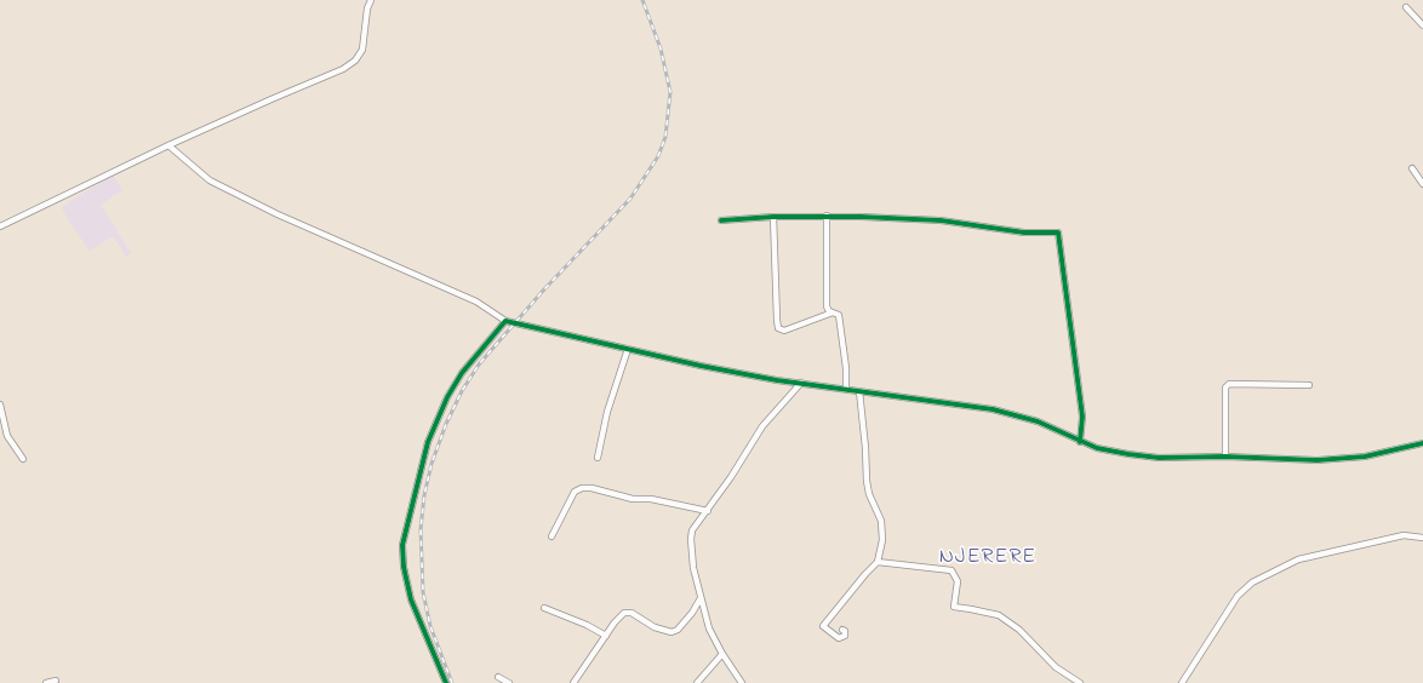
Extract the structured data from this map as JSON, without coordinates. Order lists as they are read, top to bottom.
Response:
{
  "districts": ["NJERERE"]
}
